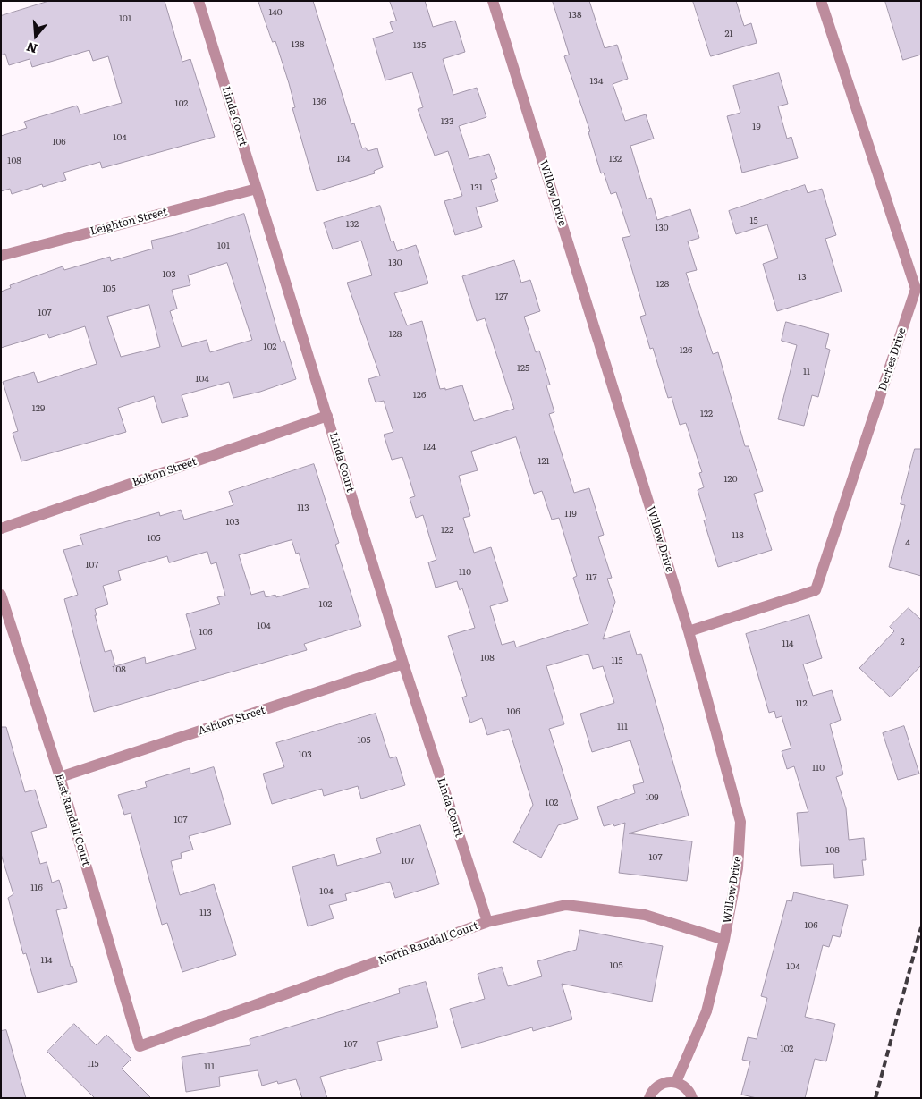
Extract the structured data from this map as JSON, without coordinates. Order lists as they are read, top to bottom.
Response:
{
  "streets": {
    "street": [
      "Linda Court",
      "Willow Drive",
      "Leighton Street",
      "Derbes Drive",
      "Bolton Street",
      "Ashton Street",
      "East Randall Court",
      "North Randall Court"
    ]
  },
  "crossings": [
    ["Linda Court", "Leighton Street"],
    ["Linda Court", "Bolton Street"],
    ["Linda Court", "Ashton Street"],
    ["Linda Court", "North Randall Court"],
    ["Willow Drive", "Derbes Drive"],
    ["Willow Drive", "North Randall Court"],
    ["Ashton Street", "East Randall Court"],
    ["East Randall Court", "North Randall Court"]
  ],
  "house_numbers": [
    "140",
    "138",
    "101",
    "21",
    "138",
    "135",
    "134",
    "136",
    "102",
    "133",
    "19",
    "104",
    "106",
    "134",
    "132",
    "108",
    "131",
    "15",
    "132",
    "130",
    "101",
    "130",
    "103",
    "13",
    "128",
    "105",
    "127",
    "107",
    "128",
    "102",
    "126",
    "125",
    "11",
    "104",
    "126",
    "129",
    "122",
    "124",
    "121",
    "120",
    "113",
    "119",
    "103",
    "122",
    "118",
    "105",
    "4",
    "107",
    "110",
    "117",
    "102",
    "104",
    "106",
    "2",
    "114",
    "108",
    "115",
    "108",
    "112",
    "106",
    "111",
    "105",
    "103",
    "110",
    "109",
    "102",
    "107",
    "108",
    "107",
    "107",
    "116",
    "104",
    "113",
    "106",
    "114",
    "105",
    "104",
    "107",
    "102",
    "115",
    "111"
  ],
  "north": "bottom"
}
